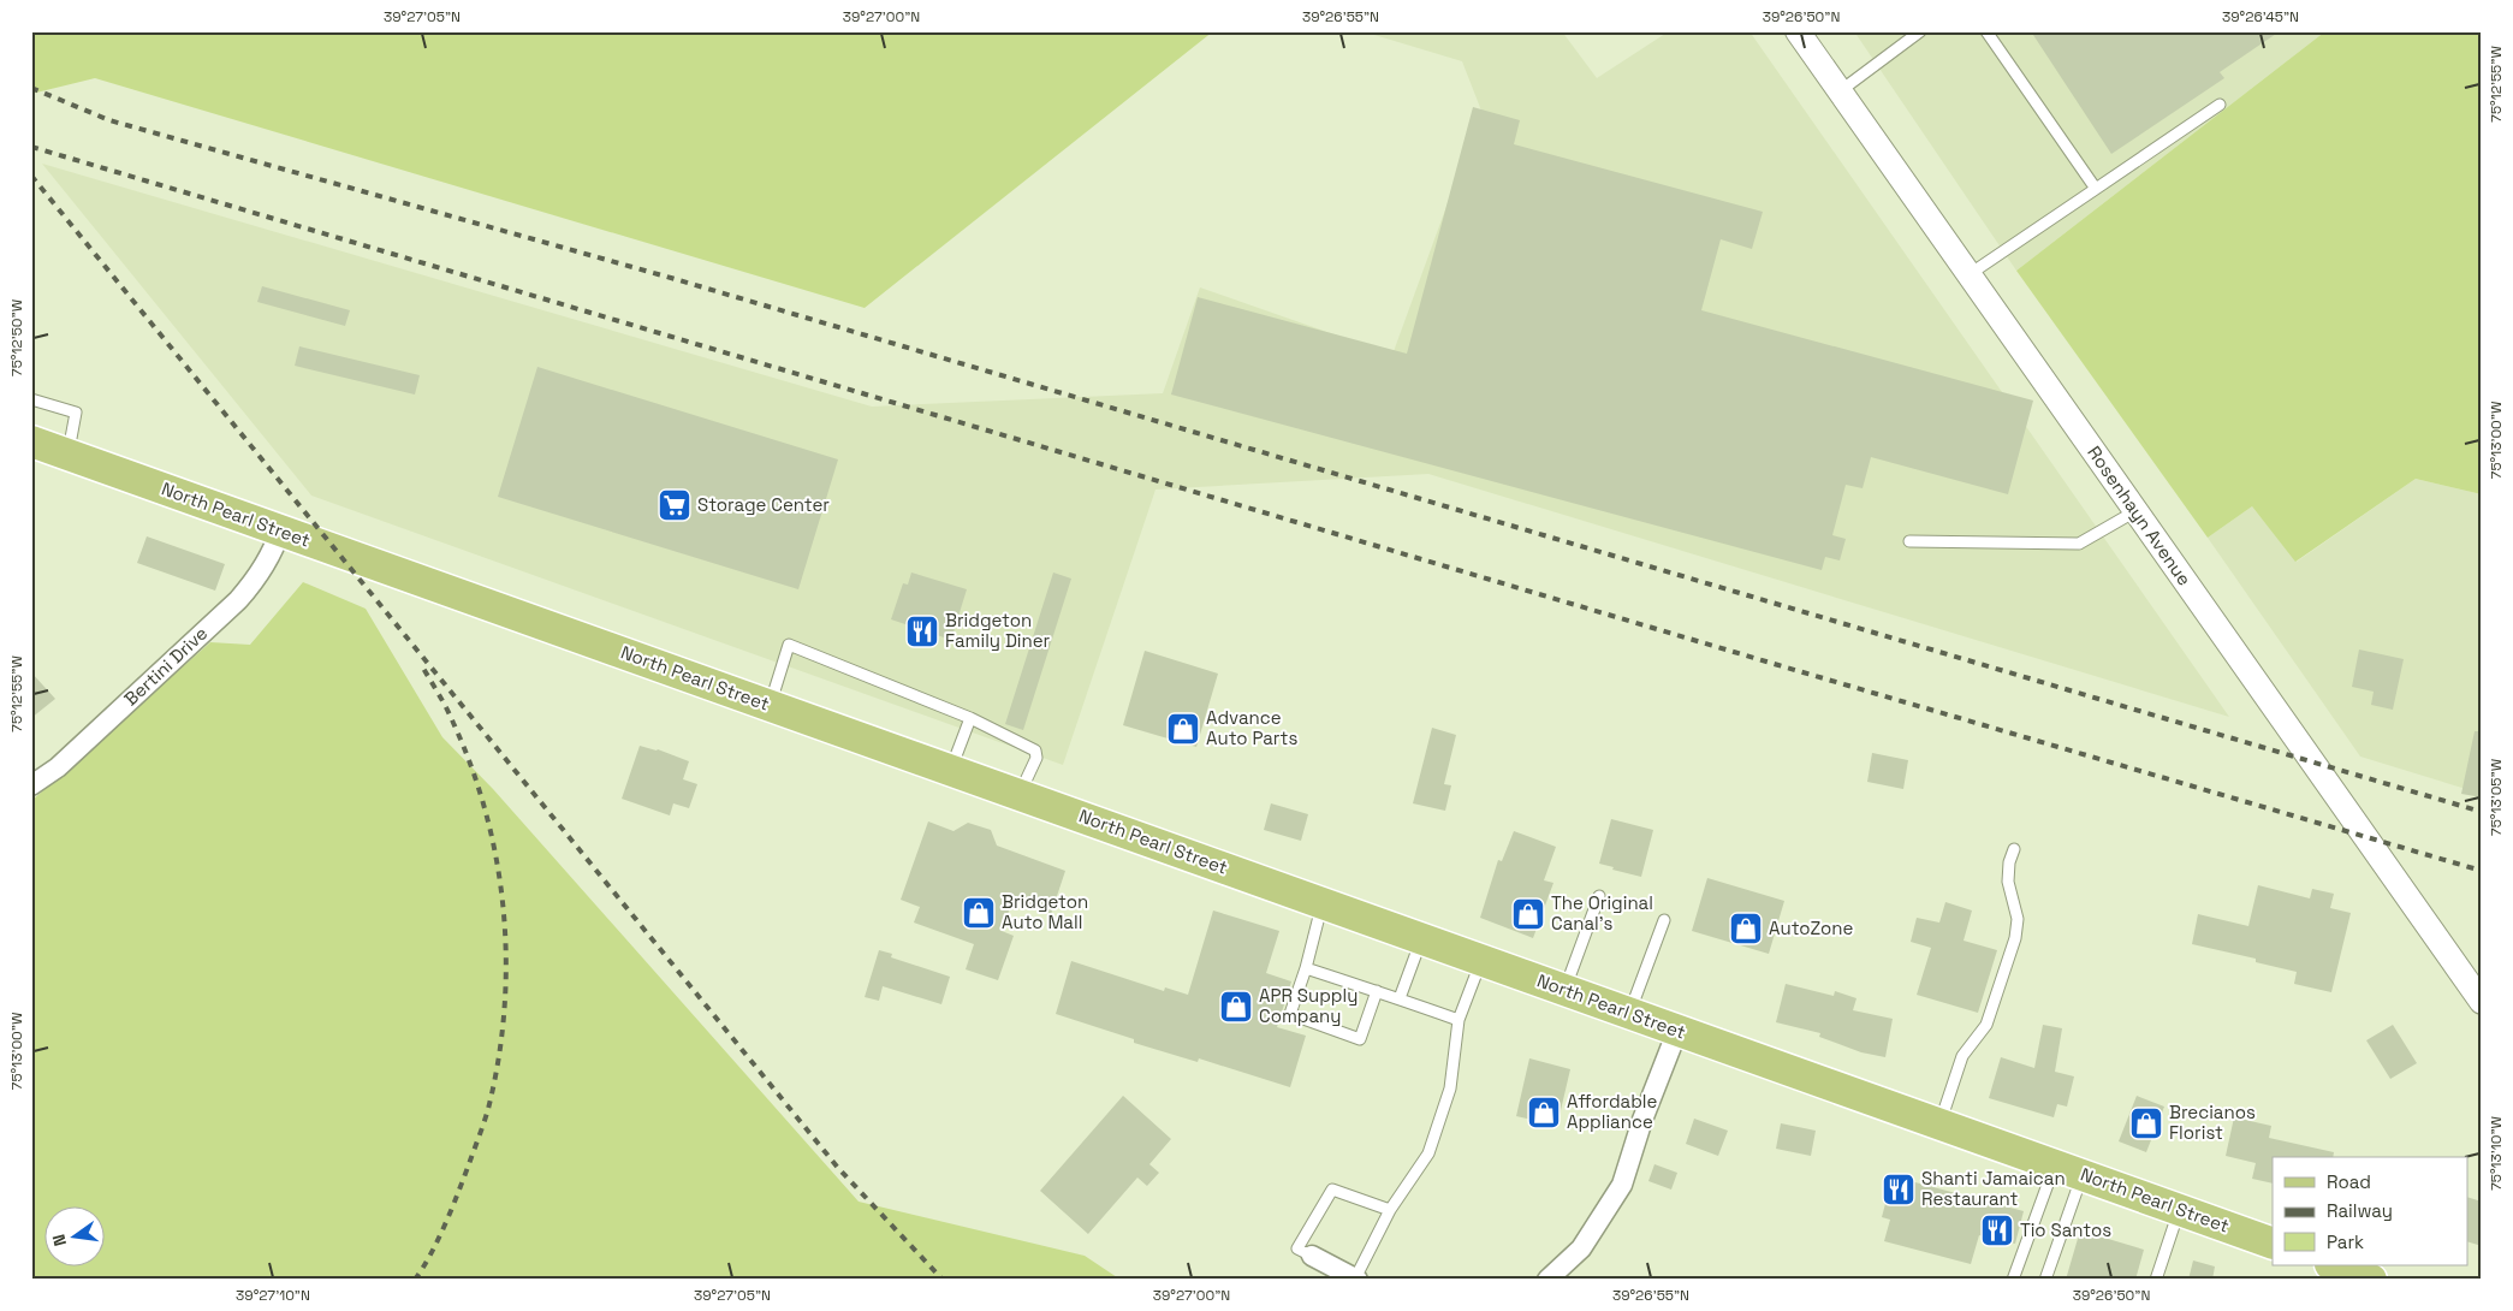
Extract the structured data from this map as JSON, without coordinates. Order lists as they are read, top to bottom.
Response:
{
  "streets": {
    "main road": ["North Pearl Street"],
    "street": ["Rosenhayn Avenue", "Bertini Drive"]
  },
  "crossings": [
    ["North Pearl Street", "Bertini Drive"]
  ],
  "places": {
    "supermarket": ["Storage Center"],
    "restaurant": ["Bridgeton Family Diner", "Shanti Jamaican Restaurant", "Tio Santos"],
    "shop": [
      "Advance Auto Parts",
      "Bridgeton Auto Mall",
      "The Original Canal's",
      "AutoZone",
      "APR Supply Company",
      "Affordable Appliance",
      "Brecianos Florist"
    ]
  },
  "legend": ["Road", "Railway", "Park"],
  "north": "left",
  "coordinates": [
    "39°27'05\"N",
    "39°27'00\"N",
    "39°26'55\"N",
    "39°26'50\"N",
    "39°26'45\"N",
    "75°12'55\"W",
    "75°12'50\"W",
    "75°13'00\"W",
    "75°13'05\"W",
    "75°13'10\"W",
    "39°27'10\"N"
  ]
}
